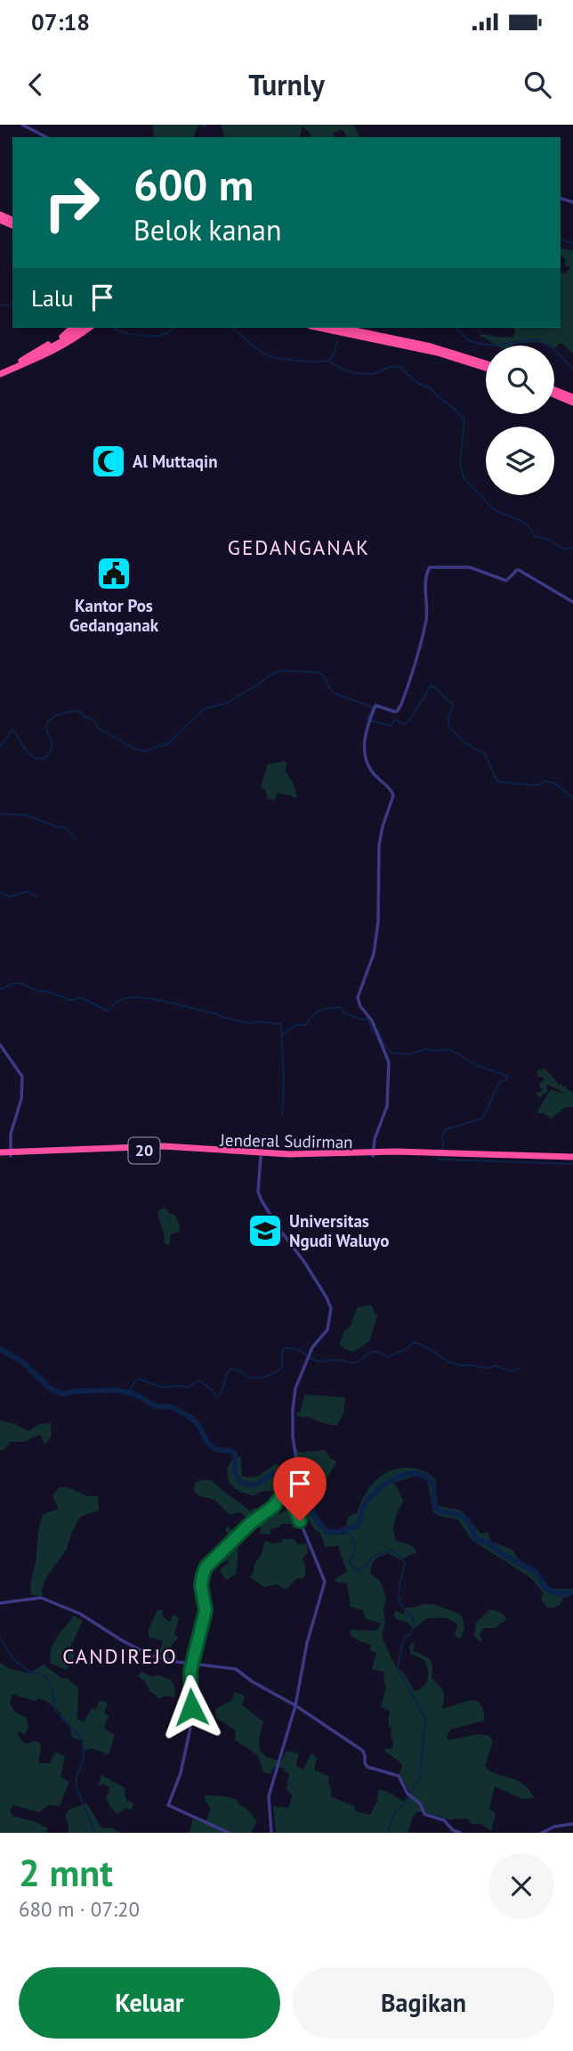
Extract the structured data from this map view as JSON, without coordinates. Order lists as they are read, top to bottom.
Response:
{
  "streets": {
    "highway": ["Jenderal Sudirman", "20"]
  },
  "crossings": [
    ["Jenderal Sudirman", "20"]
  ],
  "districts": ["GEDANGANAK", "CANDIREJO"],
  "places": {
    "mosque": ["Al Muttaqin"],
    "public building": ["Kantor Pos Gedanganak"],
    "school or university": ["Universitas Ngudi Waluyo"]
  },
  "page": {
    "status": "07:18",
    "header": "Turnly",
    "turn": ["600 m", "Belok kanan"],
    "then": "Lalu",
    "heading": ["2 mnt", "680 m · 07:20"],
    "buttons": ["Keluar", "Bagikan"]
  }
}
